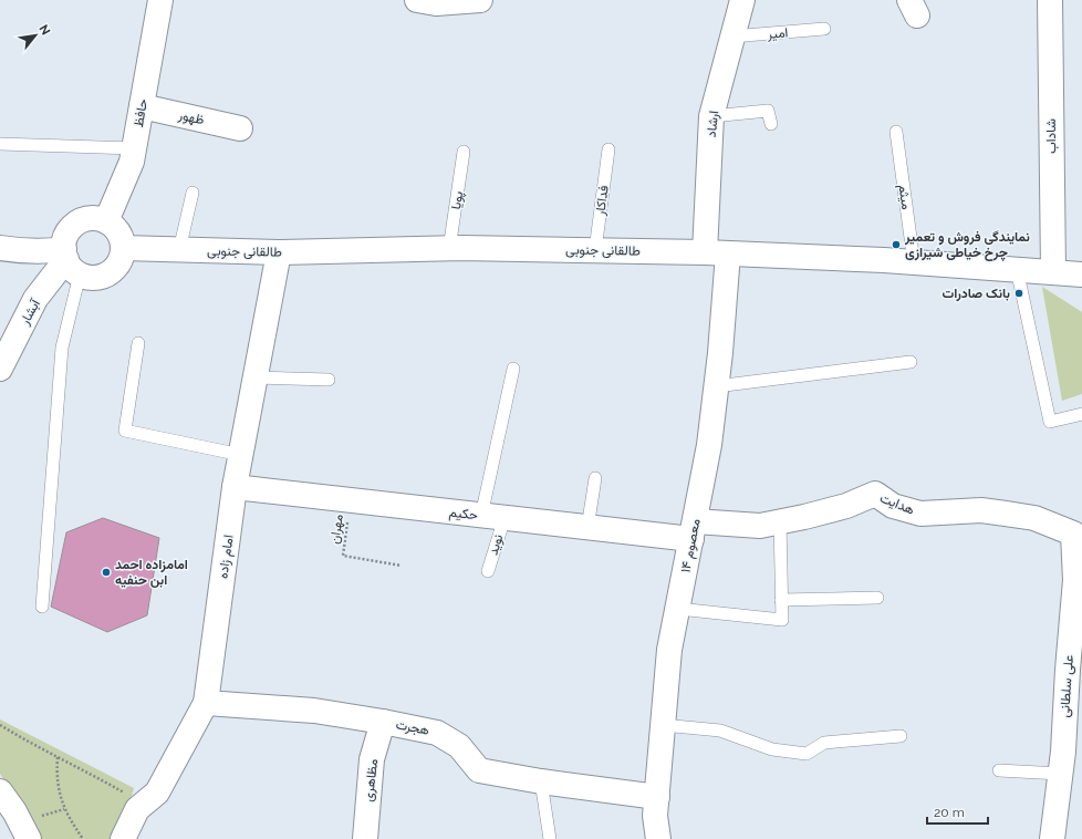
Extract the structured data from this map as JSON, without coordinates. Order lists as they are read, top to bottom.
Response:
{
  "streets": {
    "street": [
      "حافظ",
      "ظهور",
      "ارشاد",
      "شاداب",
      "طالقانی جنوبی",
      "آبشار",
      "هدایت",
      "حکیم",
      "۱۴ معصوم",
      "امام زاده",
      "علی سلطانی",
      "هجرت",
      "مظاهری"
    ],
    "lane": [
      "امیر",
      "میثم",
      "پویا",
      "فداکار",
      "نوید"
    ],
    "path": ["مهران"]
  },
  "crossings": [
    ["امیر", "ارشاد"],
    ["حافظ", "ظهور"],
    ["حافظ", "طالقانی جنوبی"],
    ["حافظ", "آبشار"],
    ["ارشاد", "طالقانی جنوبی"],
    ["شاداب", "طالقانی جنوبی"],
    ["میثم", "طالقانی جنوبی"],
    ["پویا", "طالقانی جنوبی"],
    ["فداکار", "طالقانی جنوبی"],
    ["طالقانی جنوبی", "آبشار"],
    ["طالقانی جنوبی", "۱۴ معصوم"],
    ["طالقانی جنوبی", "امام زاده"],
    ["هدایت", "حکیم"],
    ["هدایت", "۱۴ معصوم"],
    ["هدایت", "علی سلطانی"],
    ["حکیم", "مهران"],
    ["حکیم", "نوید"],
    ["حکیم", "۱۴ معصوم"],
    ["حکیم", "امام زاده"],
    ["۱۴ معصوم", "هجرت"],
    ["امام زاده", "هجرت"],
    ["هجرت", "مظاهری"]
  ],
  "places": ["نمایندگی فروش و تعمیر چرخ خیاطی شیرازی", "بانک صادرات", "امامزاده احمد ابن حنفیه"],
  "scale_bar": "20 m",
  "north": "top right"
}
